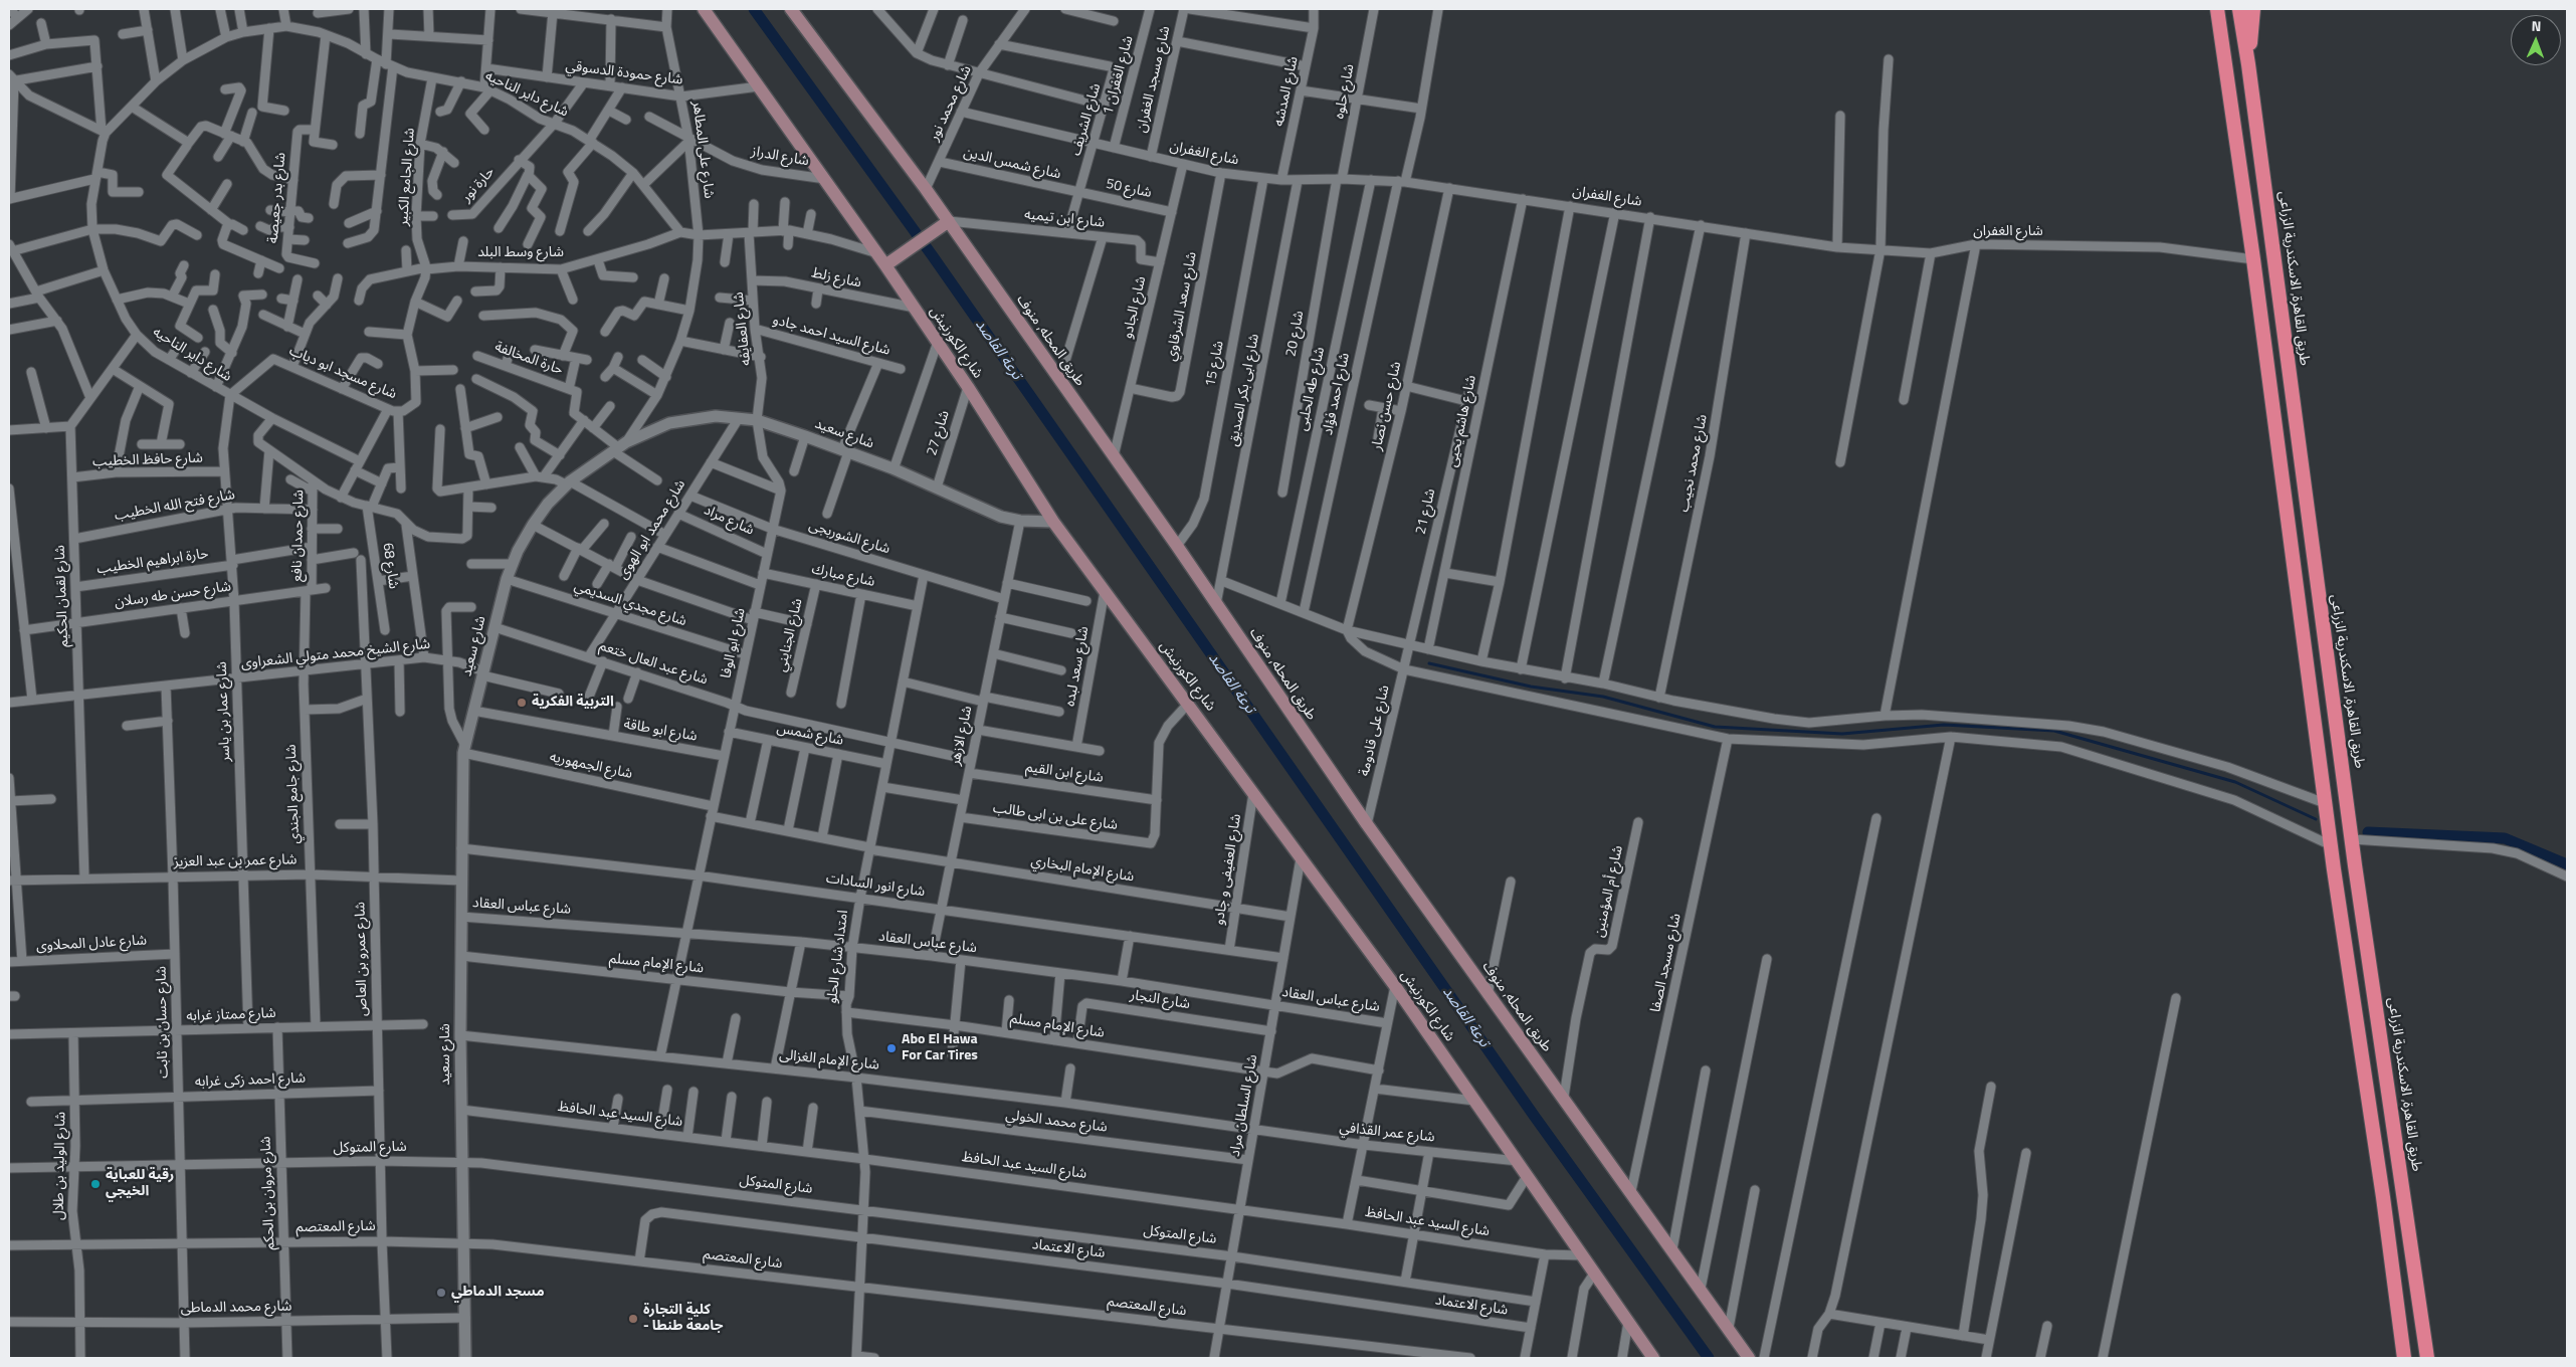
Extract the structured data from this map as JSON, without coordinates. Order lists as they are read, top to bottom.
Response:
{
  "streets": {
    "highway": ["طريق القاهرة, الاسكندرية الزراعى"],
    "main road": ["طريق المحله, منوف", "شارع الكورنيش"],
    "street": [
      "شارع حمودة الدسوقي",
      "شارع الغفران 1",
      "شارع مسجد الغفران",
      "شارع المدشه",
      "شارع حلوه",
      "شارع داير الناحيه",
      "شارع محمد نور",
      "شارع الشريف",
      "شارع على المطاهر",
      "شارع الغفران",
      "شارع الدراز",
      "شارع شمس الدين",
      "شارع الجامع الكبير",
      "حارة نور",
      "شارع 50",
      "شارع بدر جعيصة",
      "شارع ابن تيميه",
      "شارع وسط البلد",
      "شارع زلط",
      "شارع سعد الشرقاوي",
      "شارع الجادو",
      "شارع العفايفه",
      "شارع 20",
      "شارع السيد احمد جادو",
      "حارة المخالفة",
      "شارع 15",
      "شارع مسجد ابو دياب",
      "شارع طه الحلبى",
      "شارع ابى بكر الصديق",
      "شارع احمد فؤاد",
      "شارع حسن نصار",
      "شارع هاشم يحيى",
      "شارع 27",
      "شارع سعيد",
      "شارع حافظ الخطيب",
      "شارع محمد نجيب",
      "شارع فتح الله الخطيب",
      "شارع 21",
      "شارع مراد",
      "شارع محمد ابو الهوى",
      "شارع حمدان نافع",
      "شارع الشوربجى",
      "حارة ابراهيم الخطيب",
      "شارع 68",
      "شارع مبارك",
      "شارع حسن طه رسلان",
      "شارع لقمان الحكيم",
      "شارع مجدي السديمي",
      "شارع الجنايني",
      "شارع ابو الوفا",
      "شارع الشيخ محمد متولي الشعراوى",
      "شارع عبد العال ختعم",
      "شارع سعد لبده",
      "شارع عمار بن ياسر",
      "شارع ابو طاقة",
      "شارع على قادومة",
      "شارع شمس",
      "شارع الازهر",
      "شارع الجمهوريه",
      "شارع ابن القيم",
      "شارع جامع الجندي",
      "شارع على بن ابى طالب",
      "شارع عمر بن عبد العزيز",
      "شارع الإمام البخاري",
      "شارع العفيفى و جادو",
      "شارع انور السادات",
      "شارع أم المؤمنين",
      "شارع عباس العقاد",
      "شارع عادل المحلاوى",
      "امتداد شارع الحلو",
      "شارع عمرو بن العاص",
      "شارع مسجد الصفا",
      "شارع الإمام مسلم",
      "شارع النجار",
      "شارع ممتاز غرابه",
      "شارع حسان بن ثابت",
      "شارع الإمام الغزالى",
      "شارع احمد زكى غرابه",
      "شارع السلطان مراد",
      "شارع السيد عبد الحافظ",
      "شارع محمد الخولي",
      "شارع عمر القذافي",
      "شارع المتوكل",
      "شارع الوليد بن طلال",
      "شارع مروان بن الحكم",
      "شارع المعتصم",
      "شارع الاعتماد",
      "شارع محمد الدماطى"
    ]
  },
  "crossings": [
    ["شارع حمودة الدسوقي", "شارع على المطاهر"],
    ["شارع حمودة الدسوقي", "حارة نور"],
    ["شارع حمودة الدسوقي", "شارع الكورنيش"],
    ["شارع الغفران 1", "شارع الغفران"],
    ["شارع مسجد الغفران", "شارع الغفران"],
    ["شارع المدشه", "شارع الغفران"],
    ["شارع حلوه", "شارع الغفران"],
    ["شارع حلوه", "شارع 20"],
    ["شارع داير الناحيه", "شارع الجامع الكبير"],
    ["شارع داير الناحيه", "حارة نور"],
    ["شارع داير الناحيه", "شارع وسط البلد"],
    ["شارع داير الناحيه", "شارع مسجد ابو دياب"],
    ["شارع داير الناحيه", "شارع عمار بن ياسر"],
    ["شارع محمد نور", "شارع الشريف"],
    ["شارع محمد نور", "شارع الغفران"],
    ["شارع محمد نور", "شارع شمس الدين"],
    ["شارع محمد نور", "طريق المحله, منوف"],
    ["شارع الشريف", "شارع الغفران"],
    ["شارع الشريف", "شارع شمس الدين"],
    ["شارع الشريف", "شارع 50"],
    ["شارع الشريف", "شارع ابن تيميه"],
    ["شارع على المطاهر", "شارع الدراز"],
    ["شارع على المطاهر", "شارع وسط البلد"],
    ["شارع الغفران", "شارع سعد الشرقاوي"],
    ["شارع الغفران", "شارع الجادو"],
    ["شارع الغفران", "شارع 20"],
    ["شارع الغفران", "شارع 15"],
    ["شارع الغفران", "شارع طه الحلبى"],
    ["شارع الغفران", "شارع ابى بكر الصديق"],
    ["شارع الغفران", "شارع احمد فؤاد"],
    ["شارع الغفران", "شارع حسن نصار"],
    ["شارع الغفران", "شارع هاشم يحيى"],
    ["شارع الغفران", "شارع محمد نجيب"],
    ["شارع الدراز", "شارع الكورنيش"],
    ["شارع شمس الدين", "شارع 50"],
    ["شارع الجامع الكبير", "شارع وسط البلد"],
    ["شارع 50", "شارع الجادو"],
    ["شارع ابن تيميه", "شارع الجادو"],
    ["شارع ابن تيميه", "طريق المحله, منوف"],
    ["شارع وسط البلد", "شارع العفايفه"],
    ["شارع وسط البلد", "شارع الكورنيش"],
    ["شارع زلط", "شارع العفايفه"],
    ["شارع زلط", "شارع الكورنيش"],
    ["شارع سعد الشرقاوي", "شارع الجادو"],
    ["شارع الجادو", "طريق المحله, منوف"],
    ["شارع العفايفه", "شارع السيد احمد جادو"],
    ["شارع العفايفه", "شارع سعيد"],
    ["طريق المحله, منوف", "شارع 15"],
    ["طريق المحله, منوف", "شارع ابى بكر الصديق"],
    ["طريق المحله, منوف", "شارع على قادومة"],
    ["طريق المحله, منوف", "شارع أم المؤمنين"],
    ["طريق المحله, منوف", "شارع مسجد الصفا"],
    ["شارع الكورنيش", "شارع 27"],
    ["شارع الكورنيش", "شارع سعيد"],
    ["شارع الكورنيش", "شارع سعد لبده"],
    ["شارع الكورنيش", "شارع العفيفى و جادو"],
    ["شارع الكورنيش", "شارع السلطان مراد"],
    ["شارع الكورنيش", "شارع السيد عبد الحافظ"],
    ["شارع الكورنيش", "شارع عمر القذافي"],
    ["حارة المخالفة", "شارع سعيد"],
    ["شارع مسجد ابو دياب", "شارع عمار بن ياسر"],
    ["شارع 27", "شارع سعيد"],
    ["شارع سعيد", "شارع محمد ابو الهوى"],
    ["شارع سعيد", "شارع مجدي السديمي"],
    ["شارع سعيد", "شارع الشيخ محمد متولي الشعراوى"],
    ["شارع سعيد", "شارع عبد العال ختعم"],
    ["شارع سعيد", "شارع ابو طاقة"],
    ["شارع سعيد", "شارع الازهر"],
    ["شارع سعيد", "شارع الجمهوريه"],
    ["شارع سعيد", "شارع عمر بن عبد العزيز"],
    ["شارع سعيد", "شارع انور السادات"],
    ["شارع سعيد", "شارع عباس العقاد"],
    ["شارع سعيد", "شارع الإمام مسلم"],
    ["شارع سعيد", "شارع الإمام الغزالى"],
    ["شارع سعيد", "شارع السيد عبد الحافظ"],
    ["شارع سعيد", "شارع المتوكل"],
    ["شارع سعيد", "شارع المعتصم"],
    ["شارع سعيد", "شارع محمد الدماطى"],
    ["شارع حافظ الخطيب", "شارع لقمان الحكيم"],
    ["شارع حافظ الخطيب", "شارع عمار بن ياسر"],
    ["شارع فتح الله الخطيب", "شارع حمدان نافع"],
    ["شارع فتح الله الخطيب", "شارع لقمان الحكيم"],
    ["شارع فتح الله الخطيب", "شارع عمار بن ياسر"],
    ["شارع 21", "شارع على قادومة"],
    ["شارع مراد", "شارع محمد ابو الهوى"],
    ["شارع مراد", "شارع ابو الوفا"],
    ["شارع محمد ابو الهوى", "شارع الشوربجى"],
    ["شارع محمد ابو الهوى", "شارع مجدي السديمي"],
    ["شارع محمد ابو الهوى", "شارع عبد العال ختعم"],
    ["شارع حمدان نافع", "حارة ابراهيم الخطيب"],
    ["شارع حمدان نافع", "شارع حسن طه رسلان"],
    ["شارع حمدان نافع", "شارع جامع الجندي"],
    ["شارع حمدان نافع", "شارع عمرو بن العاص"],
    ["شارع الشوربجى", "شارع ابو الوفا"],
    ["شارع الشوربجى", "شارع الازهر"],
    ["شارع الشوربجى", "امتداد شارع الحلو"],
    ["حارة ابراهيم الخطيب", "شارع لقمان الحكيم"],
    ["حارة ابراهيم الخطيب", "شارع عمار بن ياسر"],
    ["شارع مبارك", "شارع الجنايني"],
    ["شارع مبارك", "شارع ابو الوفا"],
    ["شارع مبارك", "امتداد شارع الحلو"],
    ["شارع حسن طه رسلان", "شارع لقمان الحكيم"],
    ["شارع حسن طه رسلان", "شارع عمار بن ياسر"],
    ["شارع حسن طه رسلان", "شارع جامع الجندي"],
    ["شارع لقمان الحكيم", "شارع الشيخ محمد متولي الشعراوى"],
    ["شارع لقمان الحكيم", "شارع عمر بن عبد العزيز"],
    ["شارع مجدي السديمي", "شارع ابو الوفا"],
    ["شارع ابو الوفا", "شارع عبد العال ختعم"],
    ["شارع ابو الوفا", "شارع ابو طاقة"],
    ["شارع ابو الوفا", "شارع شمس"],
    ["شارع ابو الوفا", "شارع الجمهوريه"],
    ["شارع ابو الوفا", "شارع انور السادات"],
    ["شارع ابو الوفا", "شارع عباس العقاد"],
    ["شارع ابو الوفا", "شارع الإمام مسلم"],
    ["شارع ابو الوفا", "شارع الإمام الغزالى"],
    ["شارع الشيخ محمد متولي الشعراوى", "شارع عمار بن ياسر"],
    ["شارع الشيخ محمد متولي الشعراوى", "شارع جامع الجندي"],
    ["شارع الشيخ محمد متولي الشعراوى", "شارع عمرو بن العاص"],
    ["شارع الشيخ محمد متولي الشعراوى", "شارع حسان بن ثابت"],
    ["شارع عبد العال ختعم", "شارع الازهر"],
    ["شارع عبد العال ختعم", "امتداد شارع الحلو"],
    ["شارع عمار بن ياسر", "شارع عمر بن عبد العزيز"],
    ["شارع عمار بن ياسر", "شارع ممتاز غرابه"],
    ["شارع شمس", "امتداد شارع الحلو"],
    ["شارع الازهر", "شارع ابن القيم"],
    ["شارع الازهر", "شارع على بن ابى طالب"],
    ["شارع الازهر", "شارع الإمام البخاري"],
    ["شارع الازهر", "شارع انور السادات"],
    ["شارع الازهر", "شارع عباس العقاد"],
    ["شارع ابن القيم", "شارع على بن ابى طالب"],
    ["شارع جامع الجندي", "شارع عمر بن عبد العزيز"],
    ["شارع جامع الجندي", "شارع ممتاز غرابه"],
    ["شارع عمر بن عبد العزيز", "شارع عمرو بن العاص"],
    ["شارع عمر بن عبد العزيز", "شارع حسان بن ثابت"],
    ["شارع الإمام البخاري", "شارع العفيفى و جادو"],
    ["شارع الإمام البخاري", "امتداد شارع الحلو"],
    ["شارع الإمام البخاري", "شارع السلطان مراد"],
    ["شارع العفيفى و جادو", "شارع انور السادات"],
    ["شارع انور السادات", "امتداد شارع الحلو"],
    ["شارع انور السادات", "شارع السلطان مراد"],
    ["شارع عباس العقاد", "امتداد شارع الحلو"],
    ["شارع عباس العقاد", "شارع السلطان مراد"],
    ["شارع عادل المحلاوى", "شارع حسان بن ثابت"],
    ["امتداد شارع الحلو", "شارع الإمام مسلم"],
    ["امتداد شارع الحلو", "شارع الإمام الغزالى"],
    ["امتداد شارع الحلو", "شارع السيد عبد الحافظ"],
    ["امتداد شارع الحلو", "شارع محمد الخولي"],
    ["امتداد شارع الحلو", "شارع المتوكل"],
    ["امتداد شارع الحلو", "شارع المعتصم"],
    ["امتداد شارع الحلو", "شارع الاعتماد"],
    ["شارع عمرو بن العاص", "شارع ممتاز غرابه"],
    ["شارع عمرو بن العاص", "شارع احمد زكى غرابه"],
    ["شارع عمرو بن العاص", "شارع المتوكل"],
    ["شارع عمرو بن العاص", "شارع المعتصم"],
    ["شارع عمرو بن العاص", "شارع محمد الدماطى"],
    ["شارع الإمام مسلم", "شارع النجار"],
    ["شارع الإمام مسلم", "شارع السلطان مراد"],
    ["شارع النجار", "شارع السلطان مراد"],
    ["شارع ممتاز غرابه", "شارع حسان بن ثابت"],
    ["شارع ممتاز غرابه", "شارع الوليد بن طلال"],
    ["شارع ممتاز غرابه", "شارع مروان بن الحكم"],
    ["شارع حسان بن ثابت", "شارع احمد زكى غرابه"],
    ["شارع حسان بن ثابت", "شارع المتوكل"],
    ["شارع حسان بن ثابت", "شارع المعتصم"],
    ["شارع حسان بن ثابت", "شارع محمد الدماطى"],
    ["شارع الإمام الغزالى", "شارع السلطان مراد"],
    ["شارع الإمام الغزالى", "شارع عمر القذافي"],
    ["شارع احمد زكى غرابه", "شارع الوليد بن طلال"],
    ["شارع احمد زكى غرابه", "شارع مروان بن الحكم"],
    ["شارع السلطان مراد", "شارع السيد عبد الحافظ"],
    ["شارع السلطان مراد", "شارع محمد الخولي"],
    ["شارع السلطان مراد", "شارع عمر القذافي"],
    ["شارع السلطان مراد", "شارع المتوكل"],
    ["شارع السلطان مراد", "شارع المعتصم"],
    ["شارع السلطان مراد", "شارع الاعتماد"],
    ["شارع المتوكل", "شارع الوليد بن طلال"],
    ["شارع المتوكل", "شارع مروان بن الحكم"],
    ["شارع الوليد بن طلال", "شارع المعتصم"],
    ["شارع الوليد بن طلال", "شارع محمد الدماطى"],
    ["شارع مروان بن الحكم", "شارع المعتصم"],
    ["شارع مروان بن الحكم", "شارع محمد الدماطى"],
    ["شارع المعتصم", "شارع الاعتماد"]
  ],
  "water": ["ترعة القاصد"],
  "places": [
    "التربية الفكرية",
    "Abo El Hawa For Car Tires",
    "رقية للعباية الخيجي",
    "مسجد الدماطي",
    "كلية التجارة - جامعة طنطا"
  ],
  "north": "top"
}
